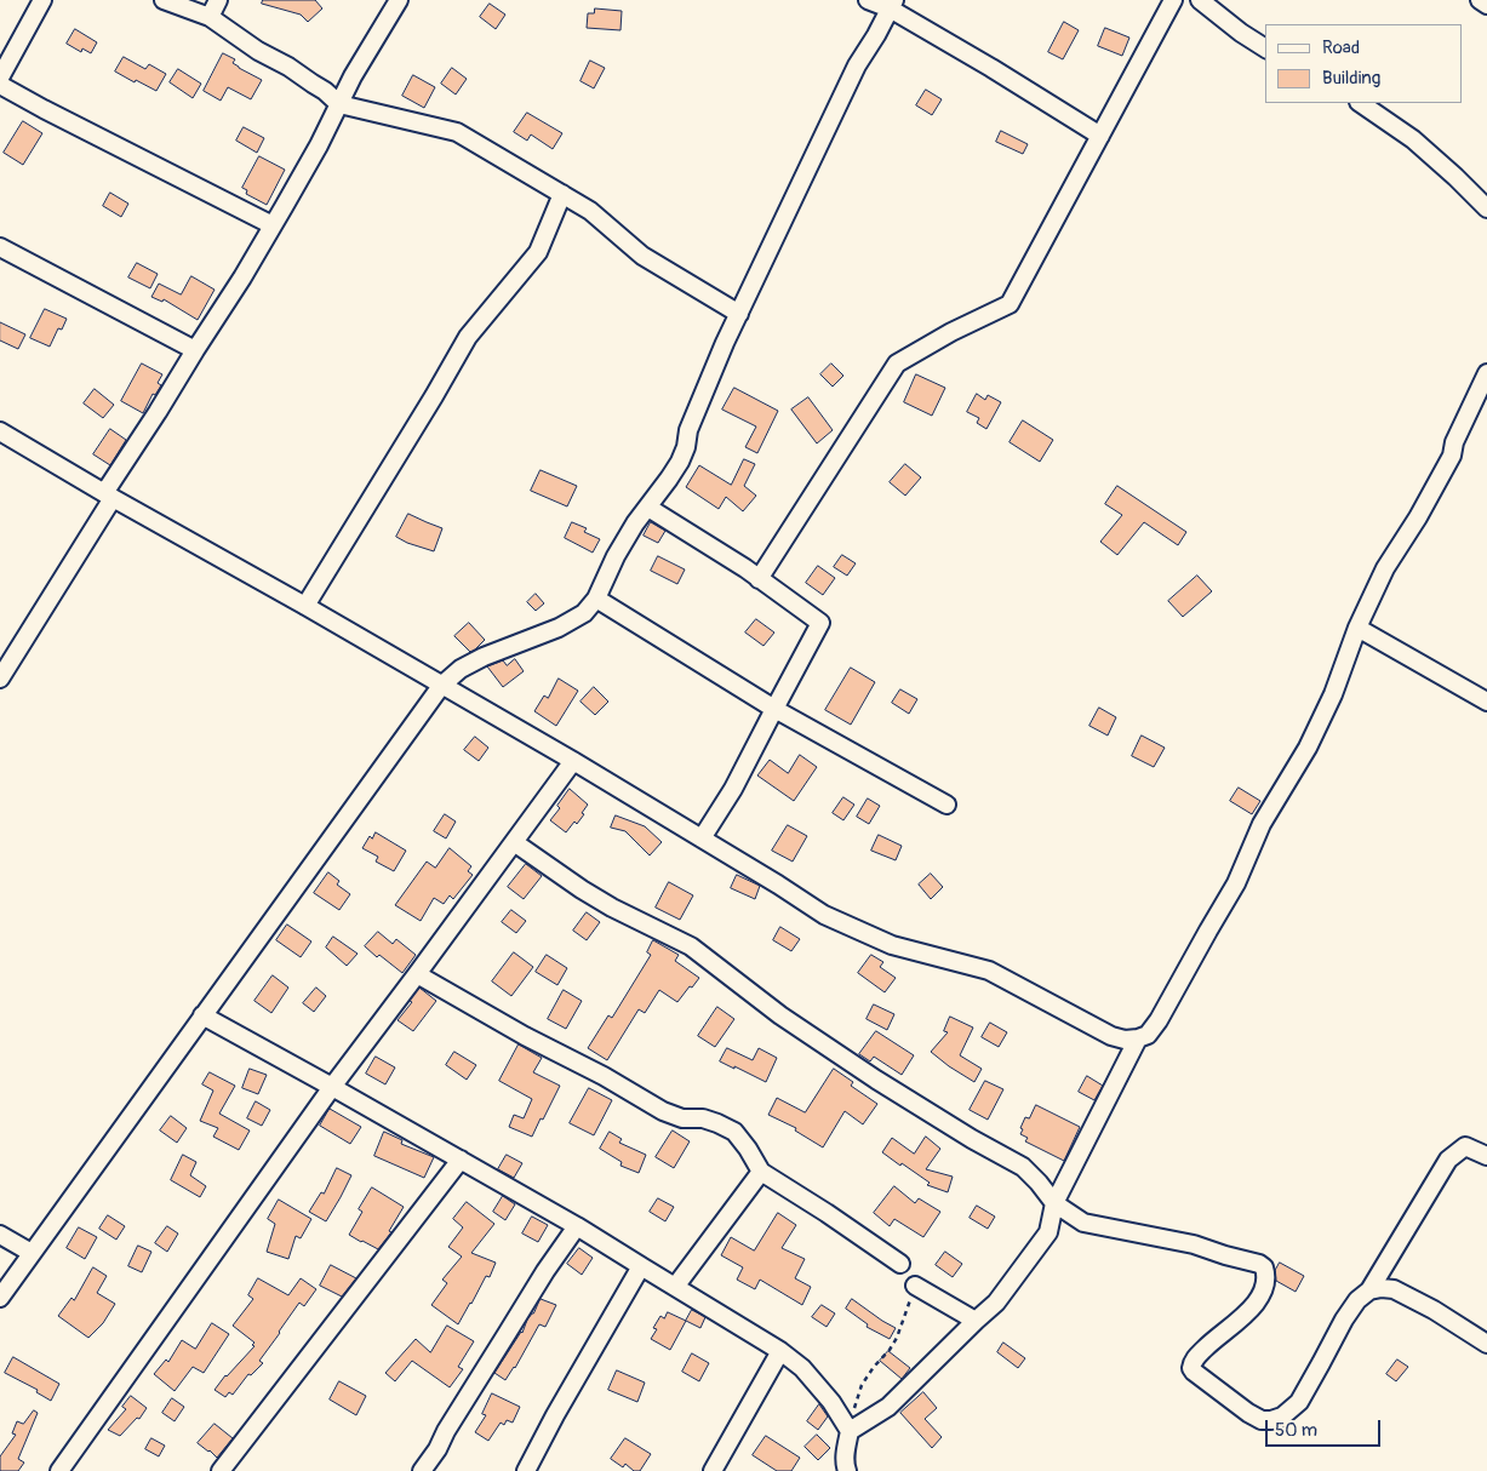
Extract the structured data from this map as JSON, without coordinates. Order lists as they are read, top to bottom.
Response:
{
  "legend": ["Road", "Building"],
  "scale_bar": "50 m"
}
